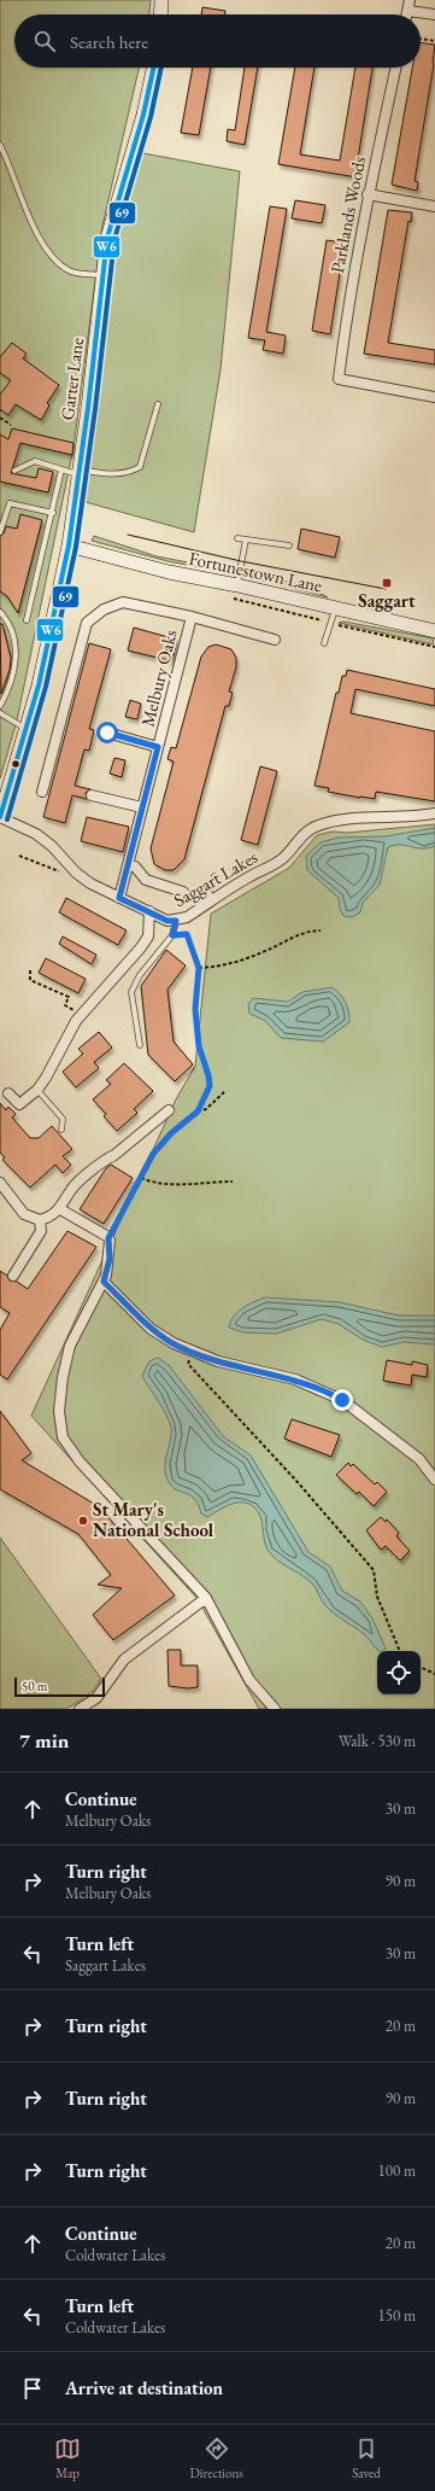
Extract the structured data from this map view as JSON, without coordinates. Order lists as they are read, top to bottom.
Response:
{
  "streets": {
    "street": [
      "Parklands Woods",
      "Garter Lane",
      "Fortunestown Lane",
      "Melbury Oaks",
      "Saggart Lakes"
    ]
  },
  "crossings": [
    ["Garter Lane", "Fortunestown Lane"],
    ["Garter Lane", "Saggart Lakes"],
    ["Melbury Oaks", "Saggart Lakes"]
  ],
  "places": {
    "transit": ["Saggart"],
    "other": ["St Mary's National School"]
  },
  "lines": ["transit line W6", "transit line 69"],
  "scale_bar": "50 m",
  "page": {
    "search": "Search here",
    "scale": "50 m",
    "heading": ["7 min", "Walk · 530 m"],
    "list": [
      ["Continue", "Melbury Oaks", "30 m"],
      ["Turn right", "Melbury Oaks", "90 m"],
      ["Turn left", "Saggart Lakes", "30 m"],
      ["Turn right", "20 m"],
      ["Turn right", "90 m"],
      ["Turn right", "100 m"],
      ["Continue", "Coldwater Lakes", "20 m"],
      ["Turn left", "Coldwater Lakes", "150 m"],
      "Arrive at destination"
    ],
    "nav": ["Map", "Directions", "Saved"]
  }
}
